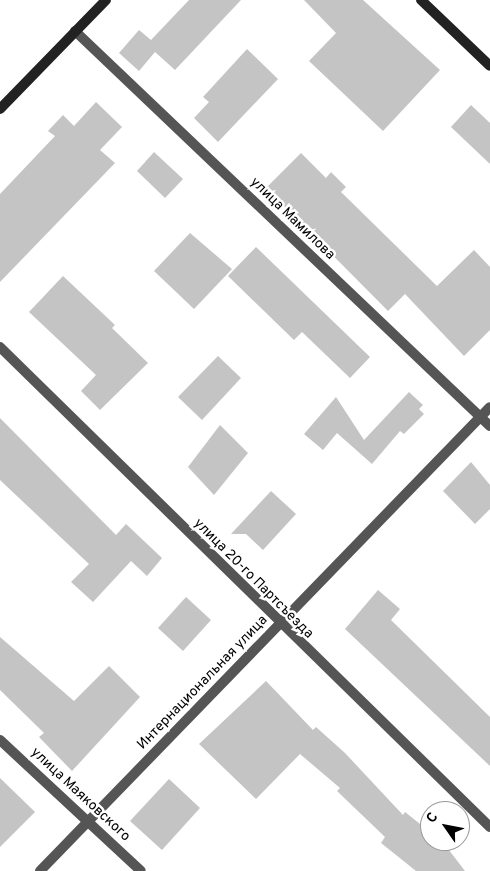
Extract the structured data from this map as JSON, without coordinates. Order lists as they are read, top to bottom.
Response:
{
  "streets": {
    "street": [
      "улица Мамилова",
      "улица 20-го Партсъезда",
      "Интернациональная улица",
      "улица Маяковского"
    ]
  },
  "crossings": [
    ["улица Мамилова", "Интернациональная улица"],
    ["улица 20-го Партсъезда", "Интернациональная улица"],
    ["Интернациональная улица", "улица Маяковского"]
  ],
  "north": "top left"
}
